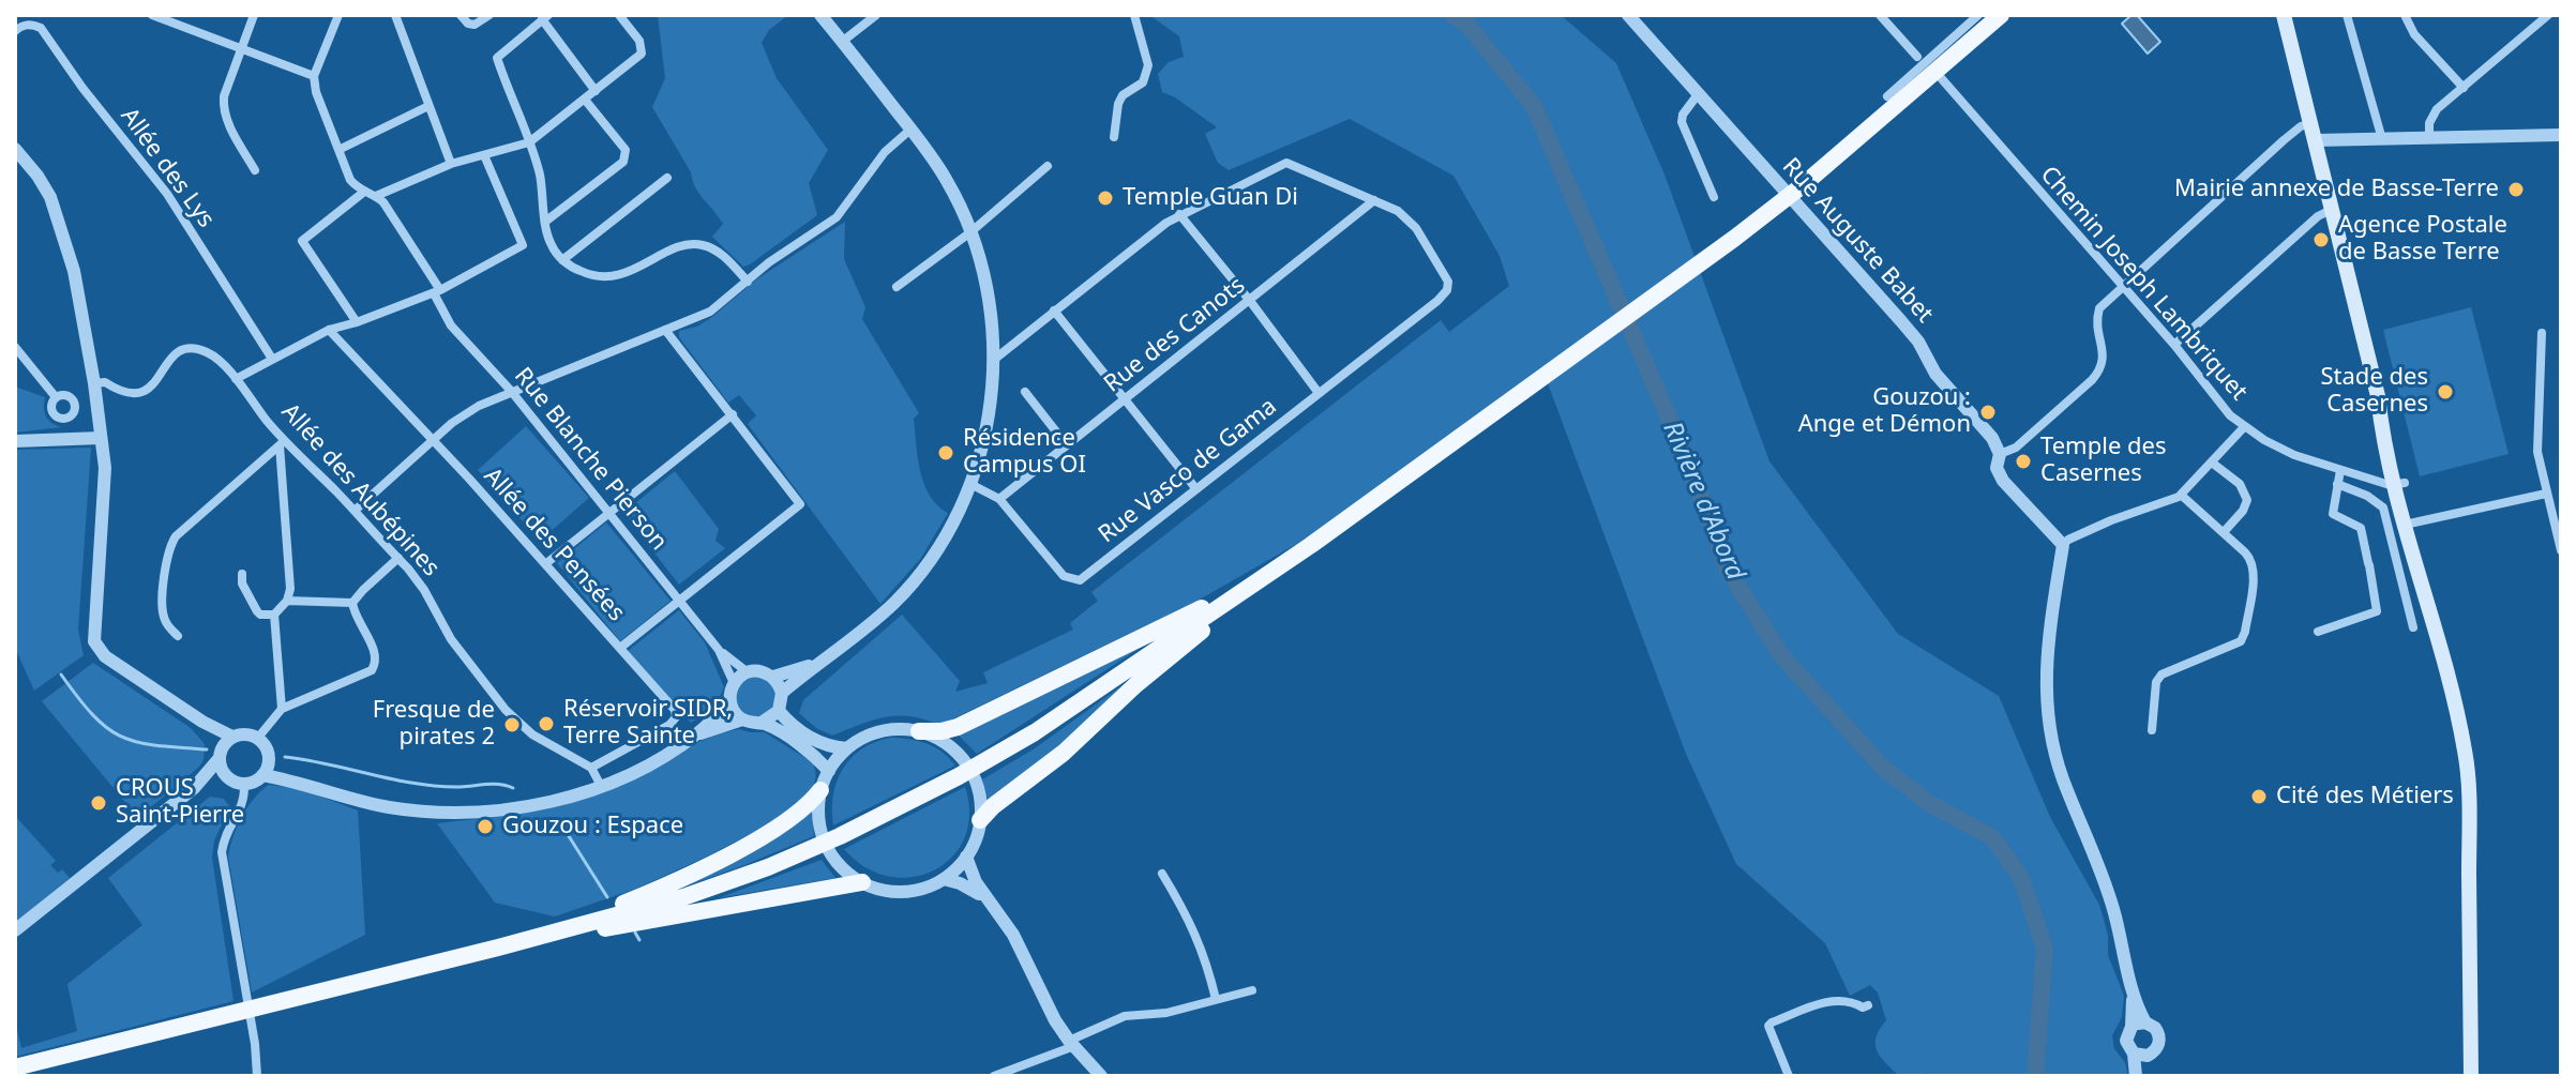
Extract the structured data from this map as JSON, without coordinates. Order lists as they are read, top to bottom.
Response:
{
  "streets": {
    "street": [
      "Allée des Lys",
      "Rue Auguste Babet",
      "Chemin Joseph Lambriquet",
      "Rue des Canots",
      "Rue Blanche Pierson",
      "Rue Vasco de Gama",
      "Allée des Aubépines",
      "Allée des Pensées"
    ]
  },
  "crossings": [
    ["Rue des Canots", "Rue Vasco de Gama"],
    ["Allée des Aubépines", "Allée des Pensées"]
  ],
  "water": ["Rivière d'Abord"],
  "places": [
    "Mairie annexe de Basse-Terre",
    "Temple Guan Di",
    "Agence Postale de Basse Terre",
    "Stade des Casernes",
    "Gouzou : Ange et Démon",
    "Résidence Campus OI",
    "Temple des Casernes",
    "Réservoir SIDR, Terre Sainte",
    "Fresque de pirates 2",
    "Cité des Métiers",
    "CROUS Saint-Pierre",
    "Gouzou : Espace"
  ]
}
